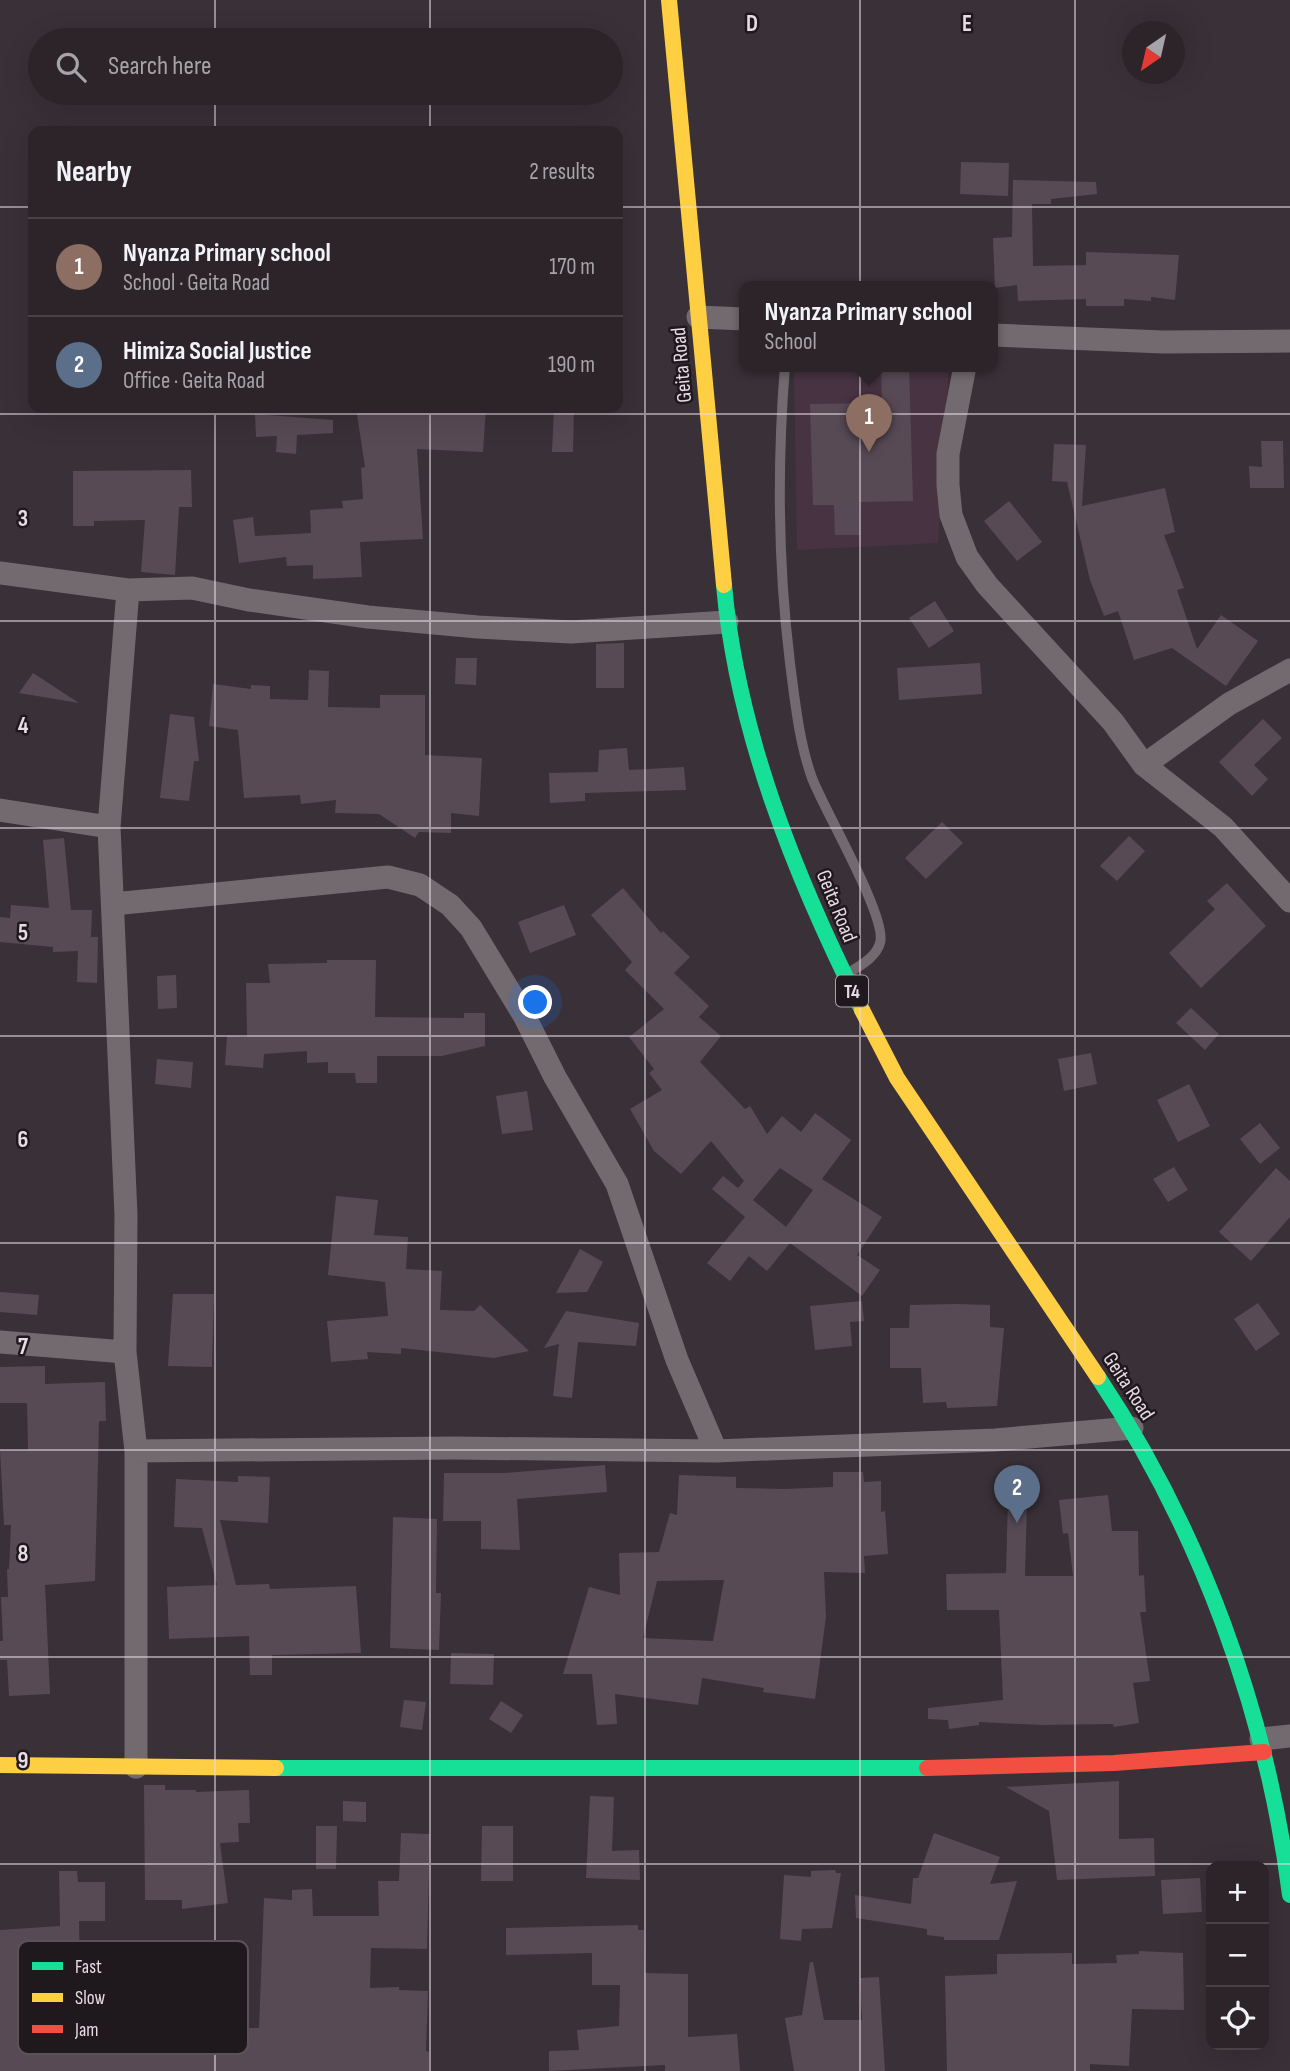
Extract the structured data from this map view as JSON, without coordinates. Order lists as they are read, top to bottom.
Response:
{
  "streets": {
    "main road": ["Geita Road", "T4"]
  },
  "legend": ["Fast", "Slow", "Jam"],
  "north": "bottom left",
  "page": {
    "search": "Search here",
    "heading": ["Nearby", "2 results"],
    "list": [
      {
        "mark": "1",
        "name": "Nyanza Primary school",
        "note": "School · Geita Road",
        "value": "170 m"
      },
      {
        "mark": "2",
        "name": "Himiza Social Justice",
        "note": "Office · Geita Road",
        "value": "190 m"
      }
    ],
    "popup": ["Nyanza Primary school", "School"],
    "pins": ["1", "2"],
    "map_buttons": ["+", "−"]
  },
  "grid": {
    "columns": ["D", "E"],
    "rows": [
      "3",
      "4",
      "5",
      "6",
      "7",
      "8",
      "9"
    ]
  }
}
